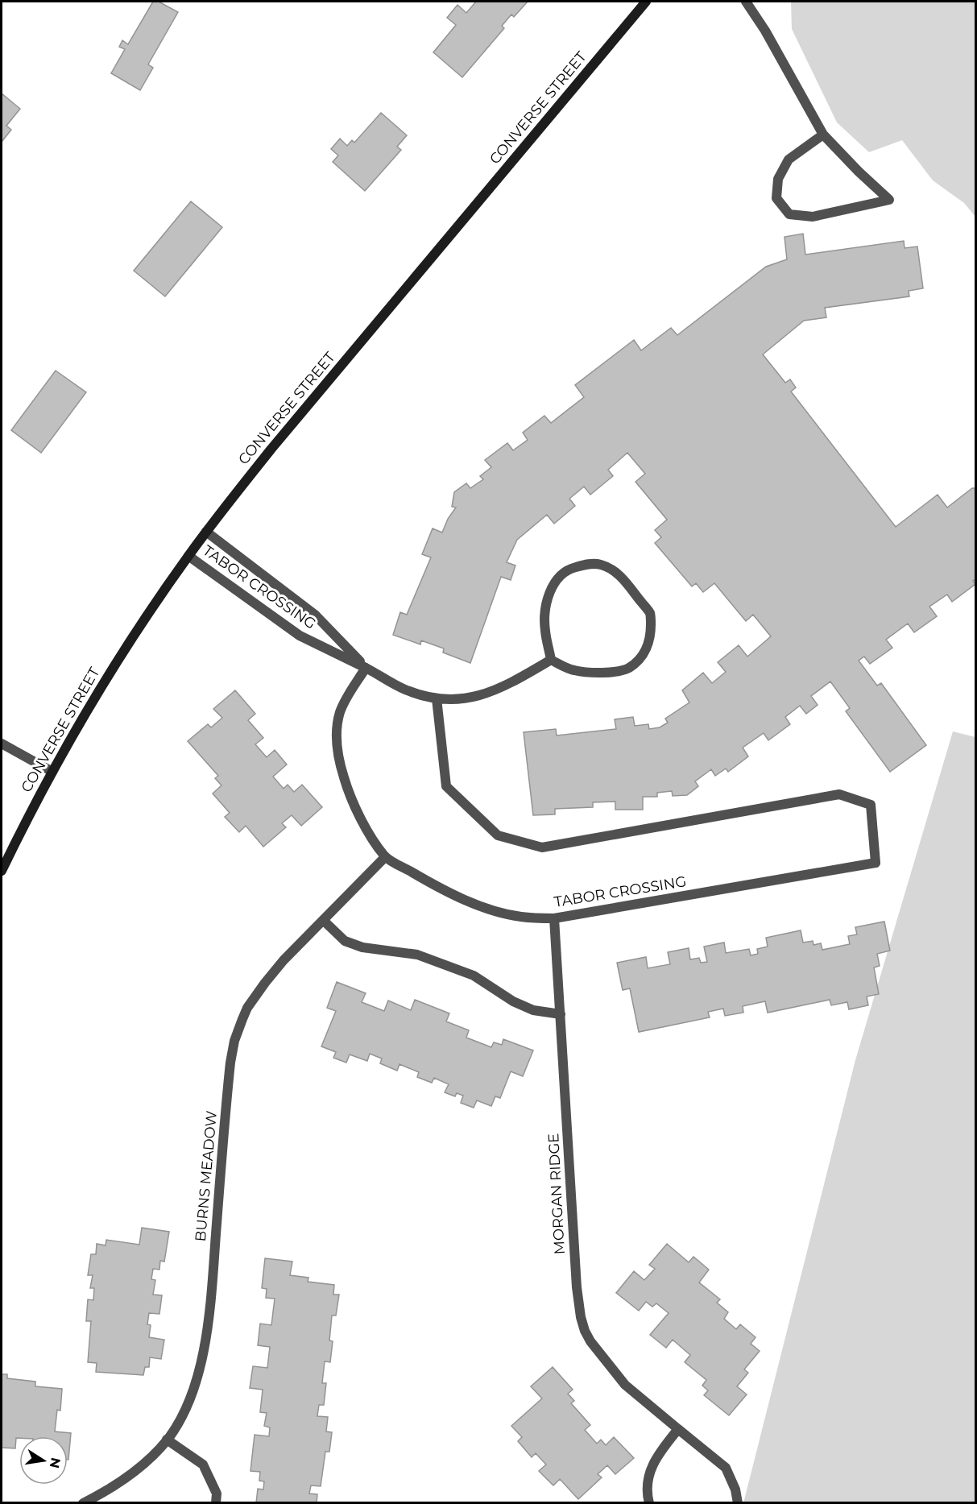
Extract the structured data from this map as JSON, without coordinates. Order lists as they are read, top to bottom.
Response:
{
  "streets": {
    "main road": ["CONVERSE STREET"],
    "street": ["TABOR CROSSING", "BURNS MEADOW", "MORGAN RIDGE"]
  },
  "crossings": [
    ["CONVERSE STREET", "TABOR CROSSING"],
    ["TABOR CROSSING", "BURNS MEADOW"],
    ["TABOR CROSSING", "MORGAN RIDGE"]
  ],
  "north": "right"
}
